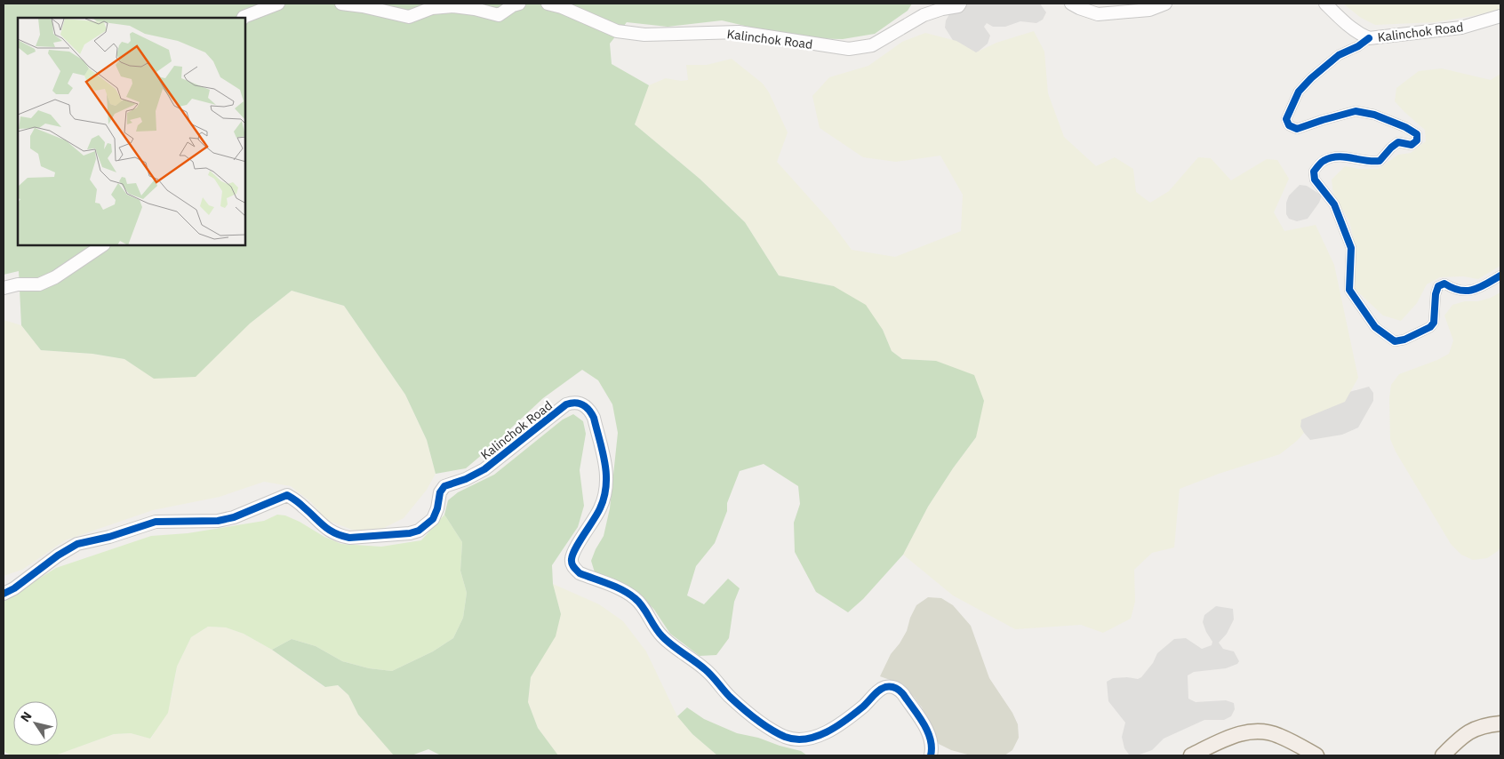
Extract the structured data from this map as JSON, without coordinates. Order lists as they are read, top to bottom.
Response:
{
  "streets": {
    "street": ["Kalinchok Road"]
  },
  "north": "top left"
}
